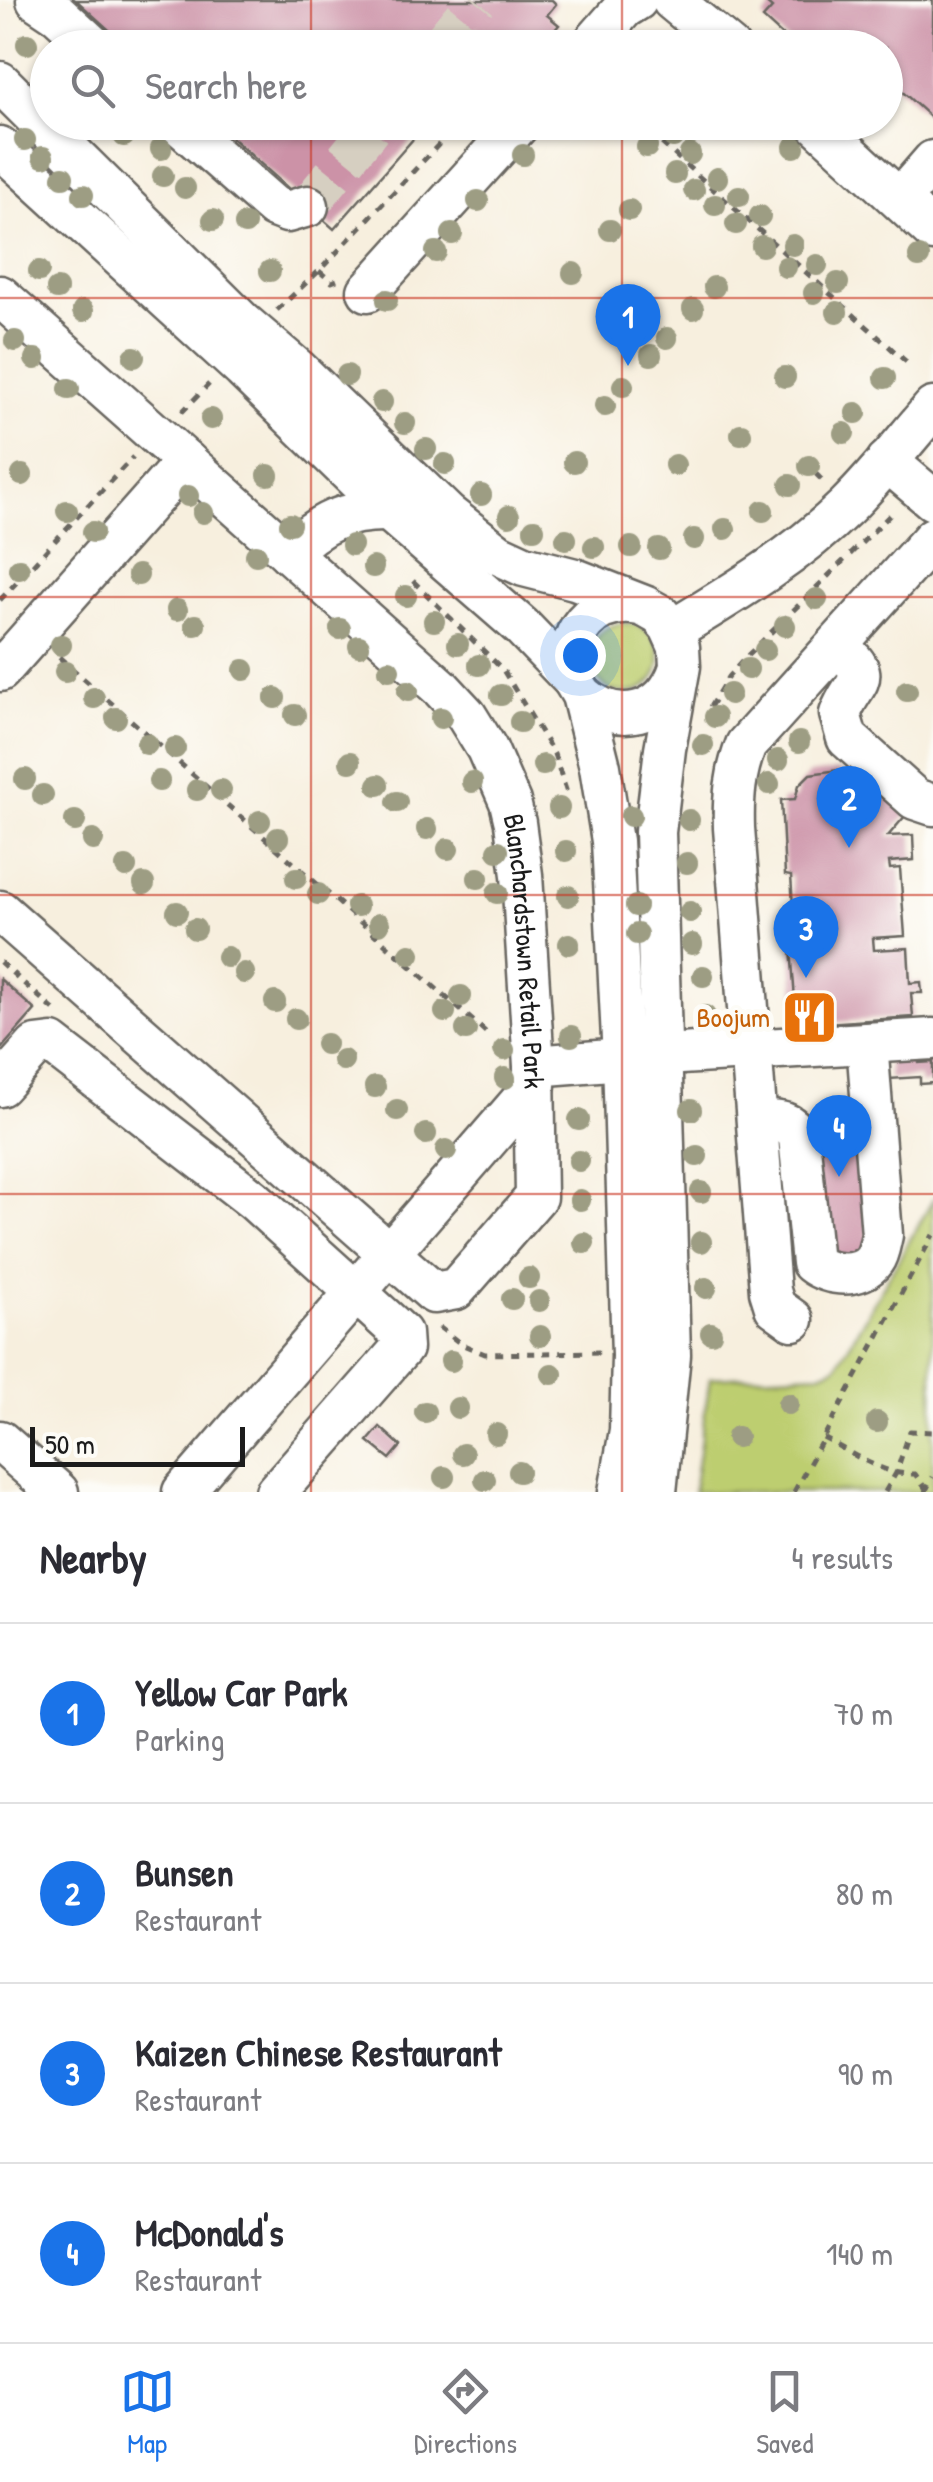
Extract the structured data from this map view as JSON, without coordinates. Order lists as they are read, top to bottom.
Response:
{
  "streets": {
    "street": ["Blanchardstown Retail Park"]
  },
  "places": {
    "restaurant": ["Boojum"]
  },
  "scale_bar": "50 m",
  "page": {
    "search": "Search here",
    "pins": [
      "1",
      "2",
      "3",
      "4"
    ],
    "scale": "50 m",
    "heading": ["Nearby", "4 results"],
    "list": [
      {
        "mark": "1",
        "name": "Yellow Car Park",
        "note": "Parking",
        "value": "70 m"
      },
      {
        "mark": "2",
        "name": "Bunsen",
        "note": "Restaurant",
        "value": "80 m"
      },
      {
        "mark": "3",
        "name": "Kaizen Chinese Restaurant",
        "note": "Restaurant",
        "value": "90 m"
      },
      {
        "mark": "4",
        "name": "McDonald's",
        "note": "Restaurant",
        "value": "140 m"
      }
    ],
    "nav": ["Map", "Directions", "Saved"]
  }
}
